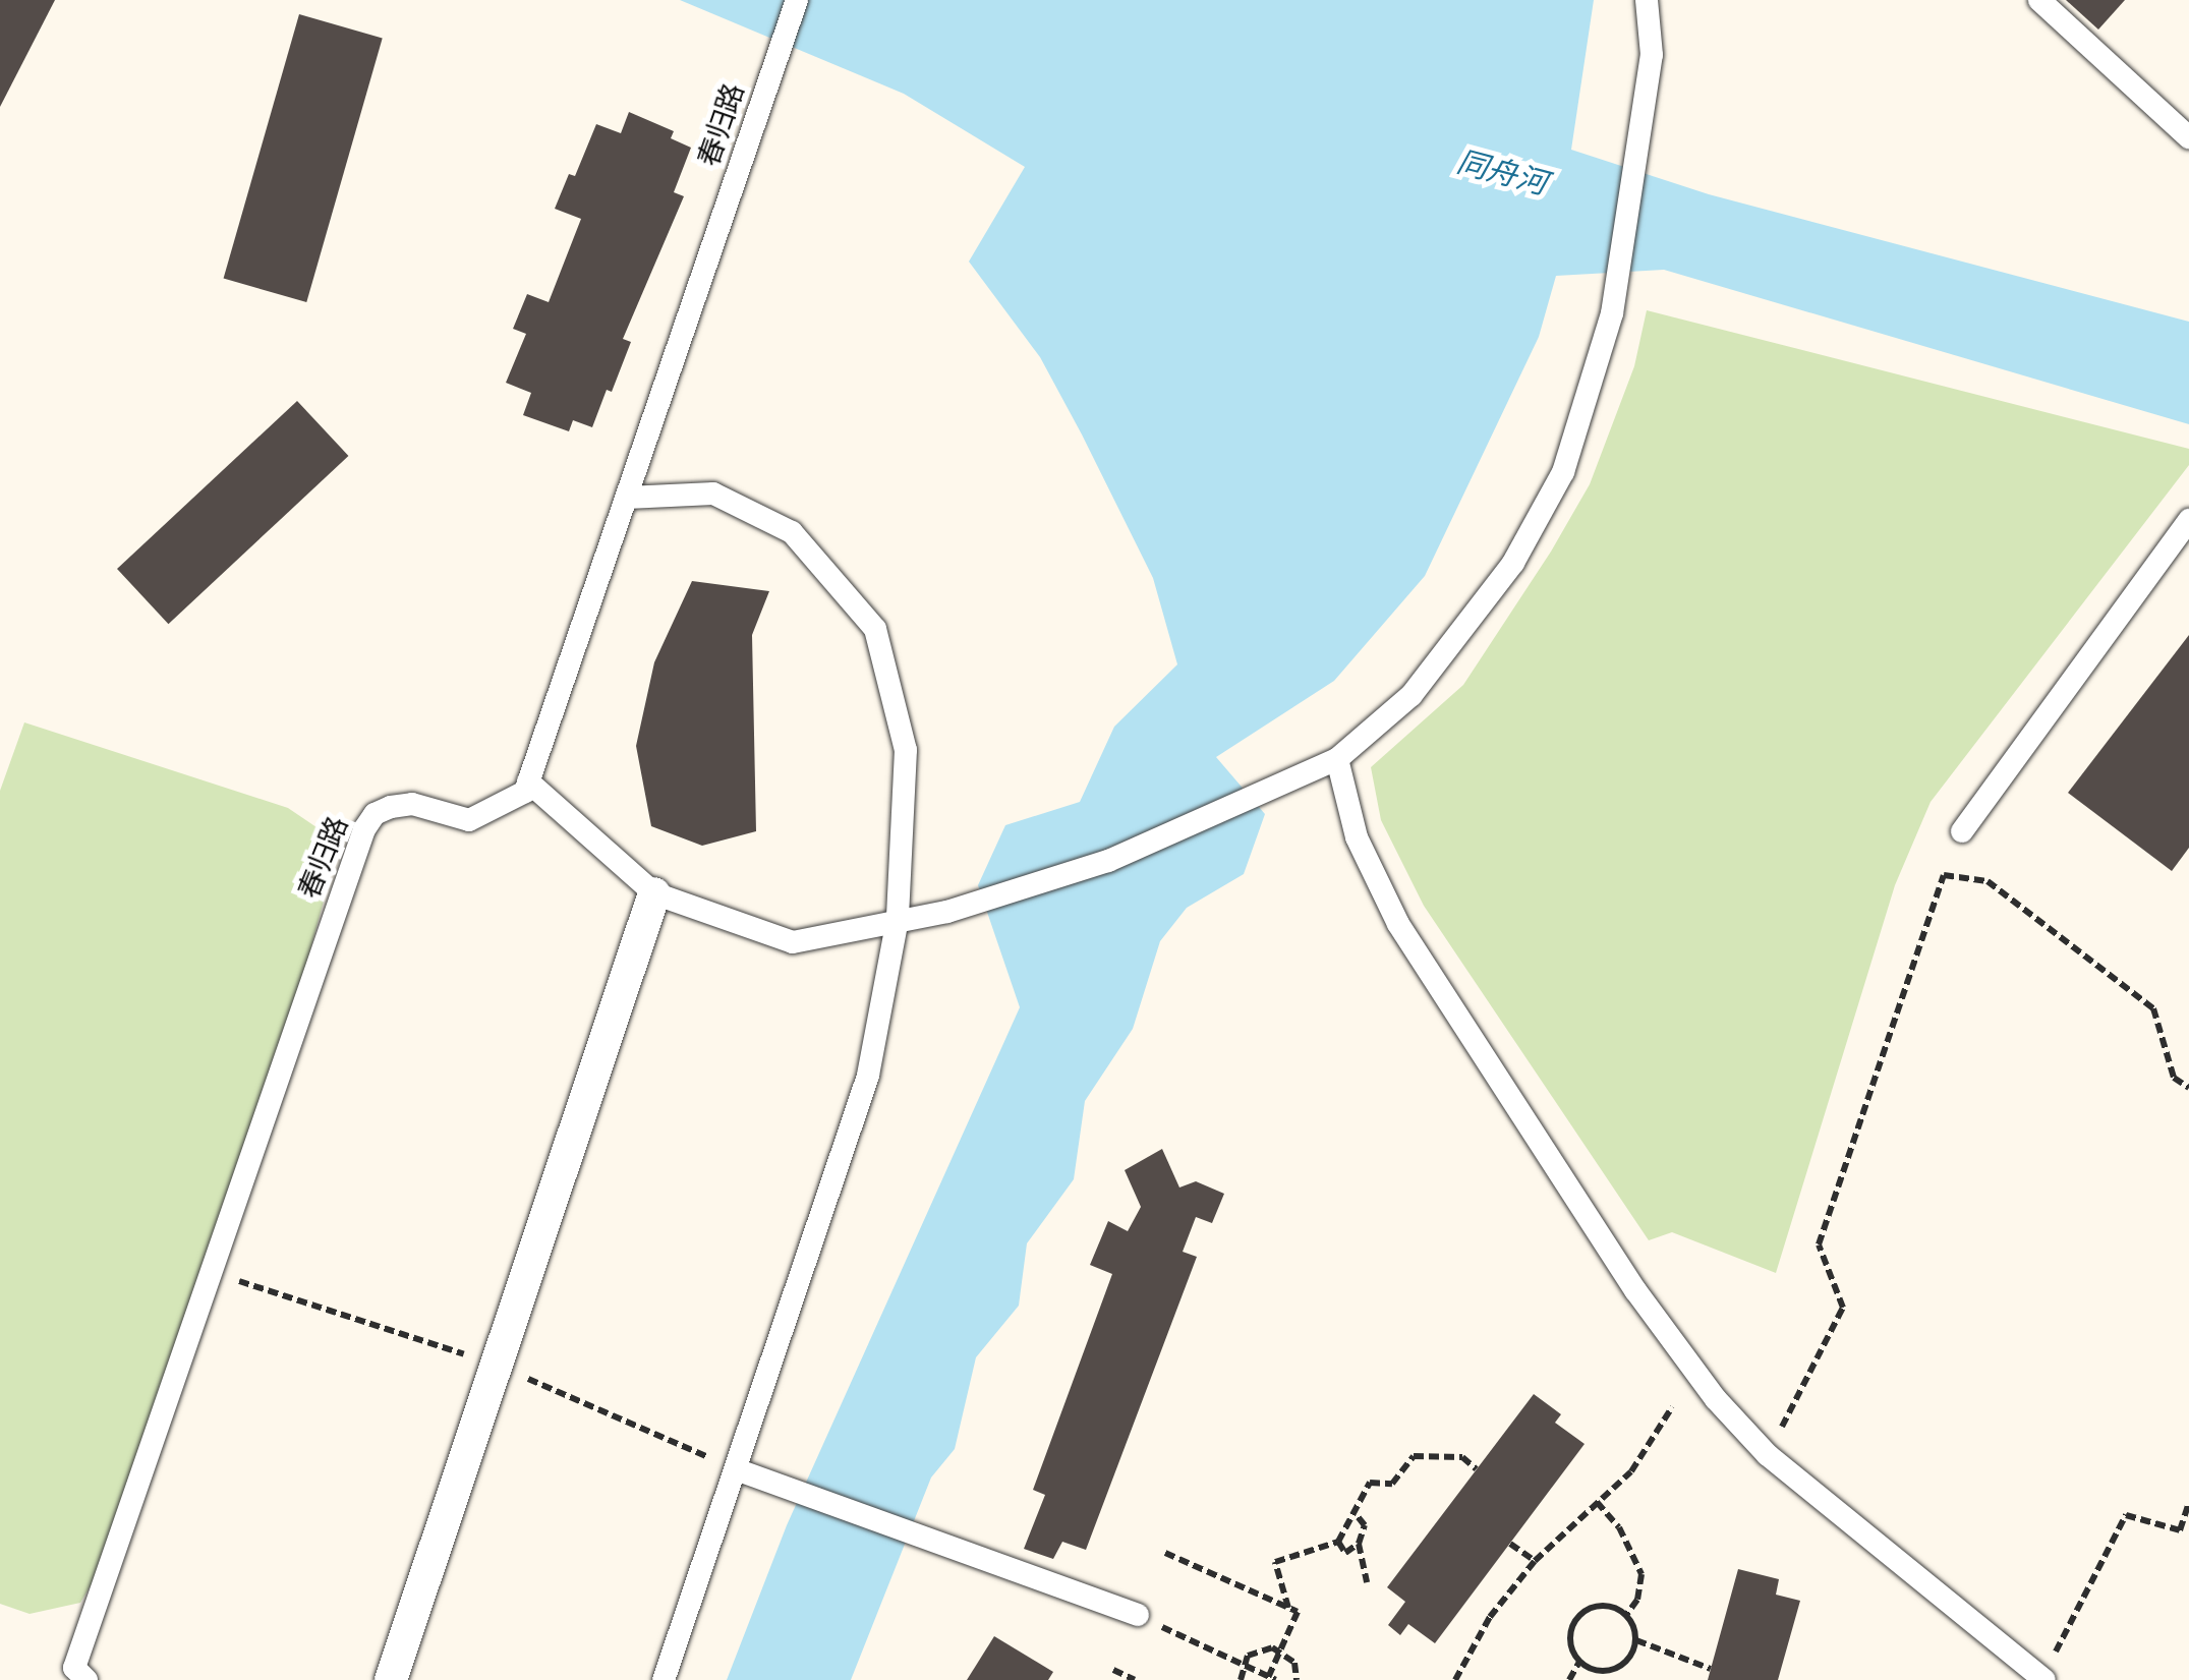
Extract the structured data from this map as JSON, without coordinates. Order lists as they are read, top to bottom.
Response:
{
  "streets": {
    "lane": ["春归路"]
  },
  "water": ["同舟河"]
}
